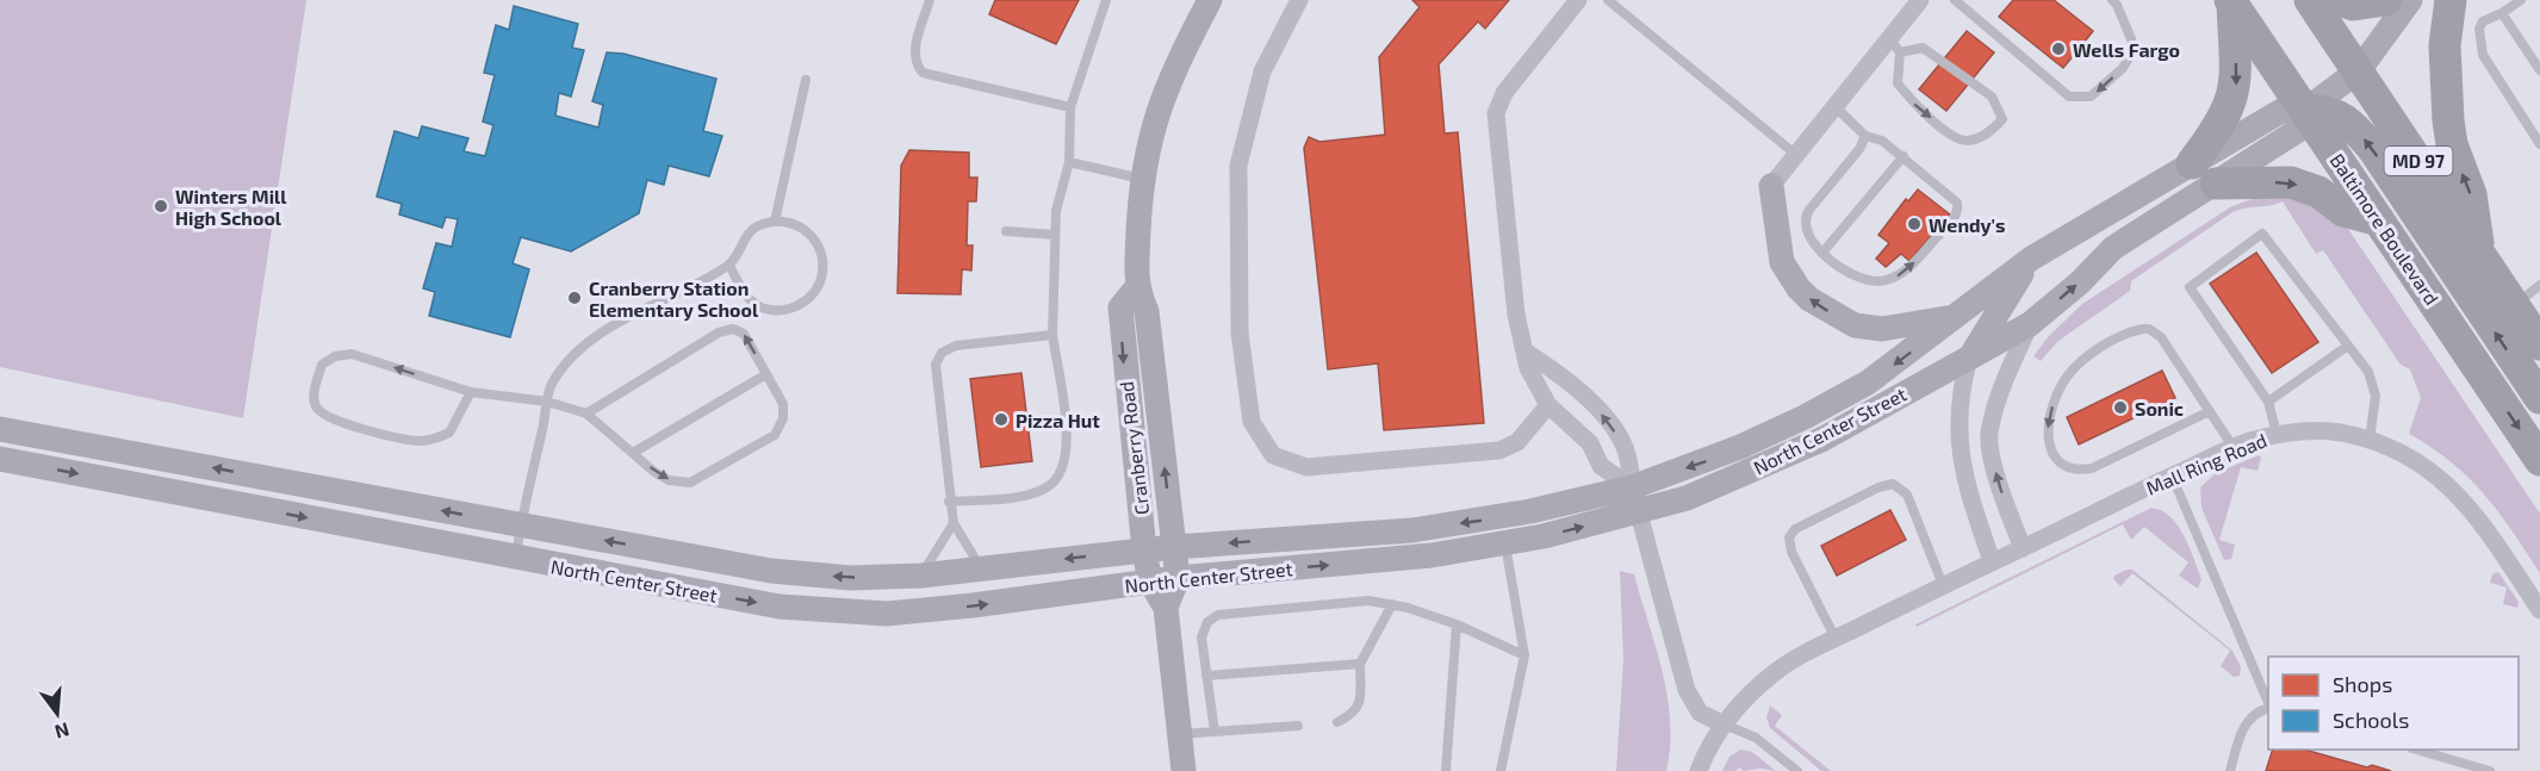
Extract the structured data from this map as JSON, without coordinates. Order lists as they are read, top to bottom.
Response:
{
  "streets": {
    "highway": ["MD 97", "Baltimore Boulevard"],
    "street": ["North Center Street", "Cranberry Road", "Mall Ring Road"]
  },
  "crossings": [
    ["MD 97", "North Center Street"],
    ["Baltimore Boulevard", "North Center Street"],
    ["North Center Street", "Cranberry Road"]
  ],
  "places": [
    "Wells Fargo",
    "Winters Mill High School",
    "Wendy's",
    "Cranberry Station Elementary School",
    "Sonic",
    "Pizza Hut"
  ],
  "legend": ["Shops", "Schools"],
  "north": "bottom"
}
